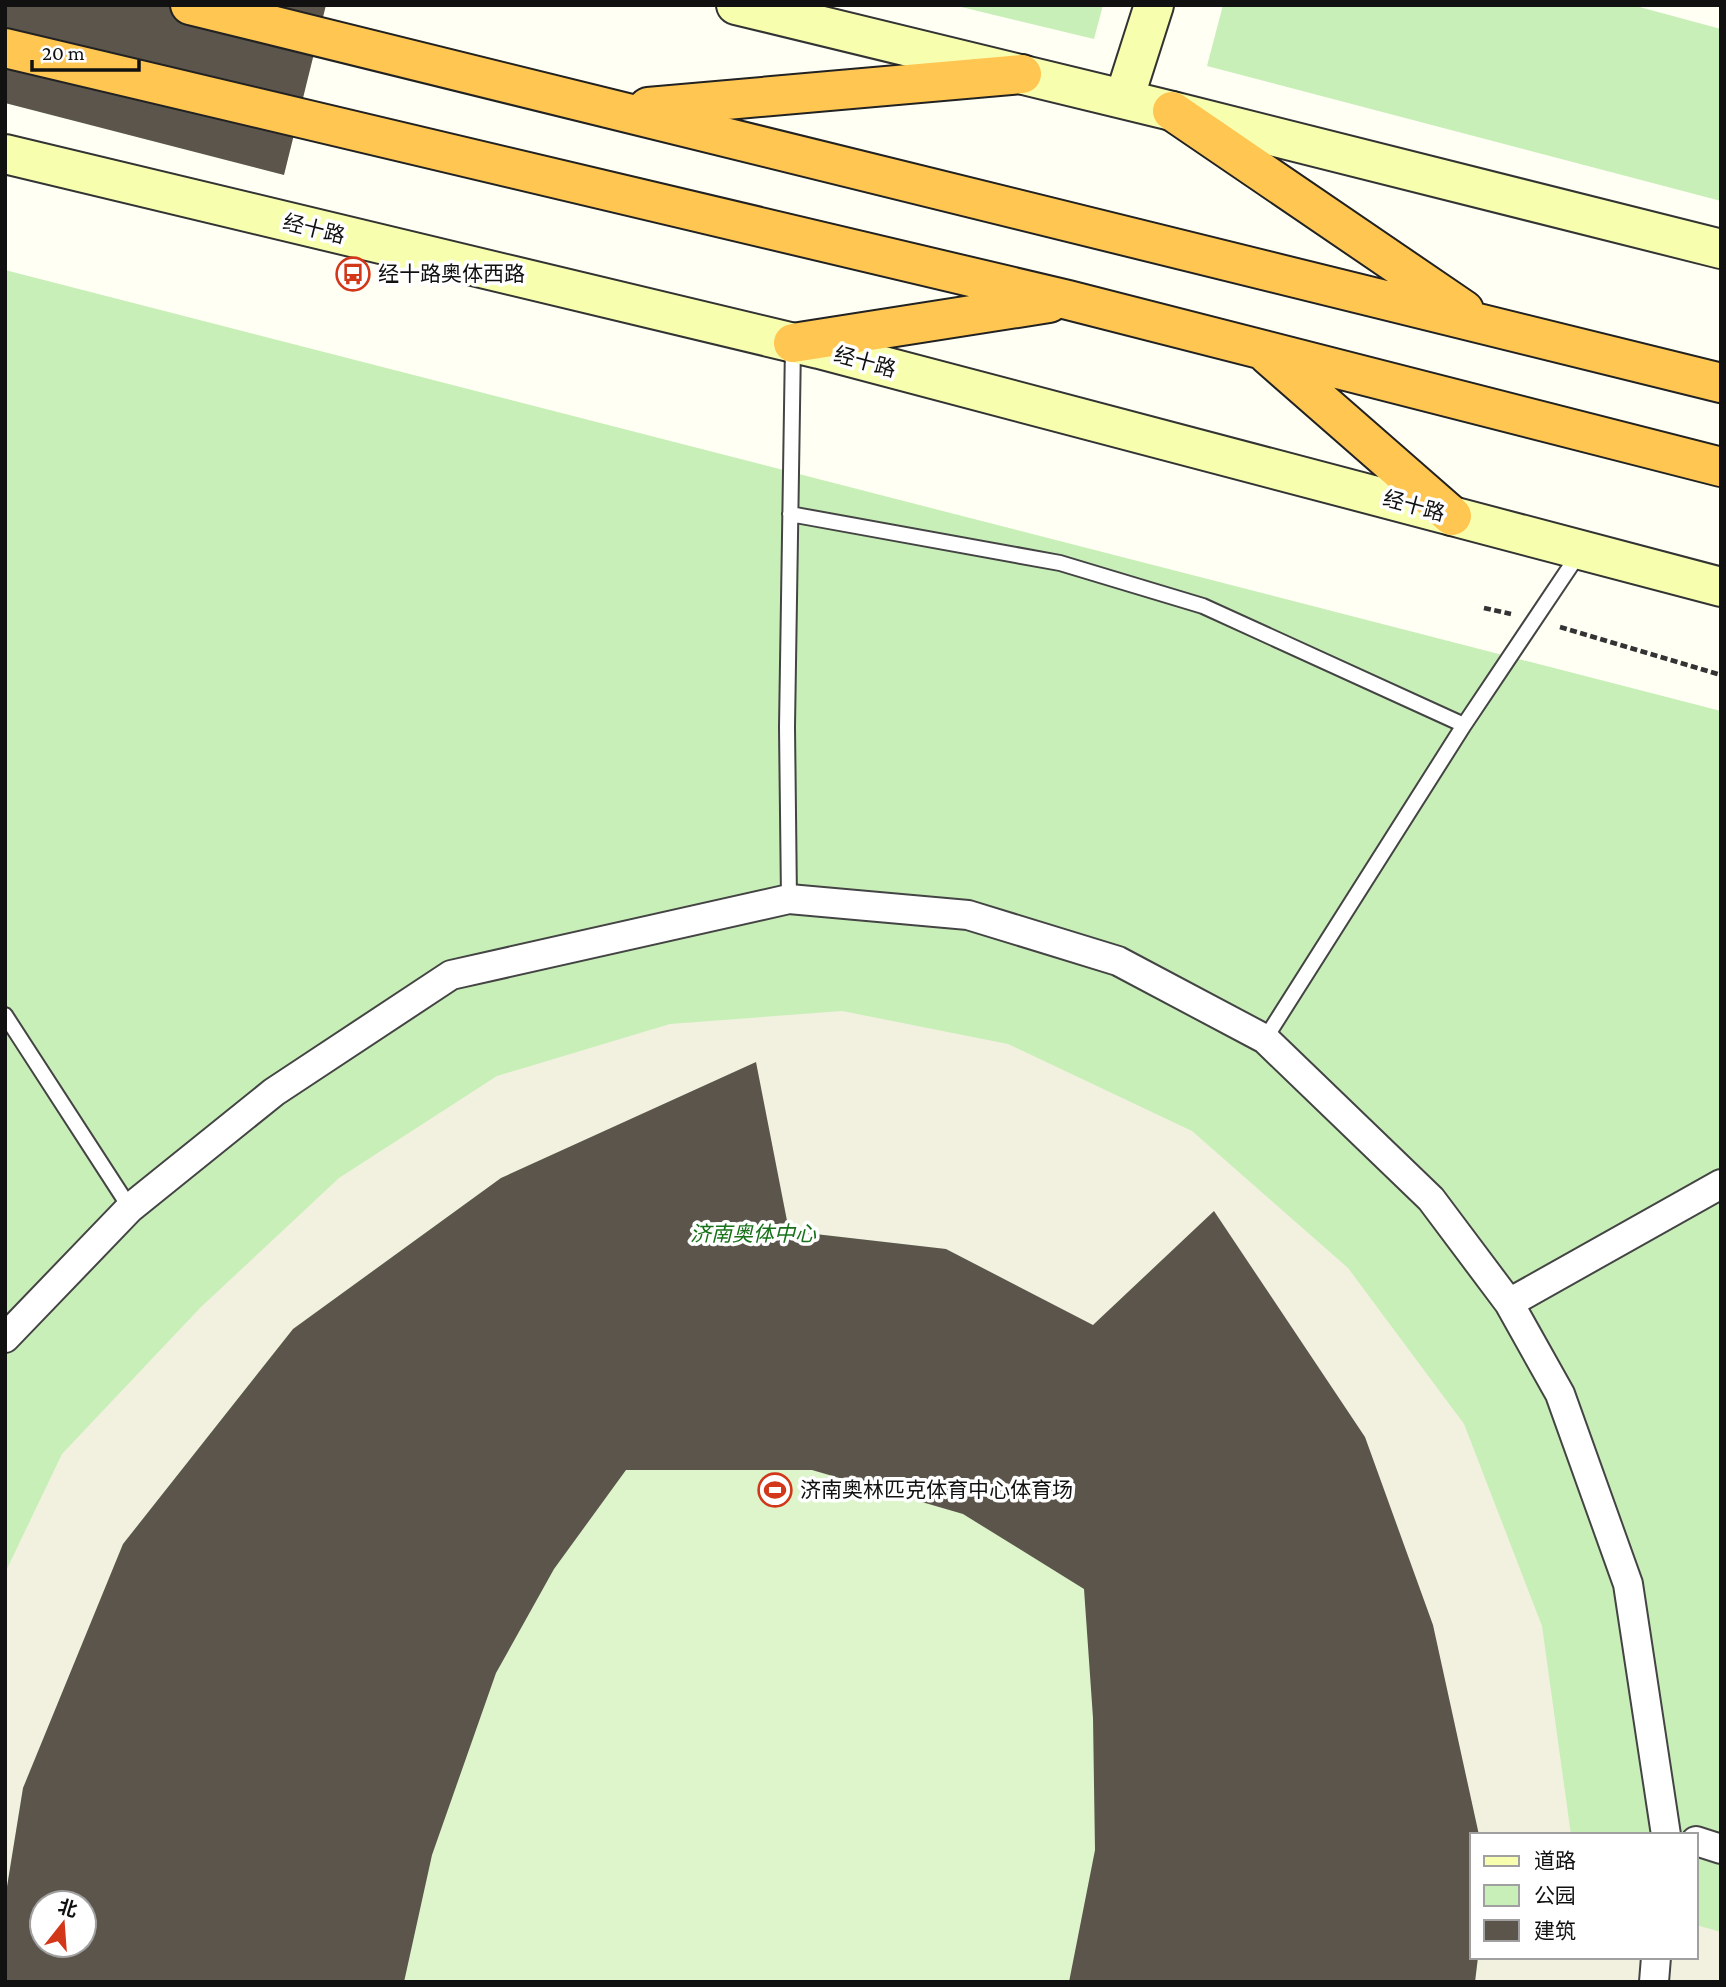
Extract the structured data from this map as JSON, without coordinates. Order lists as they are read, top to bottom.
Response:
{
  "streets": {
    "main road": ["经十路"]
  },
  "parks": ["济南奥体中心"],
  "places": {
    "bus stop": ["经十路奥体西路"],
    "sports": ["济南奥林匹克体育中心体育场"]
  },
  "legend": ["道路", "公园", "建筑"],
  "scale_bar": "20 m",
  "north": "top"
}
